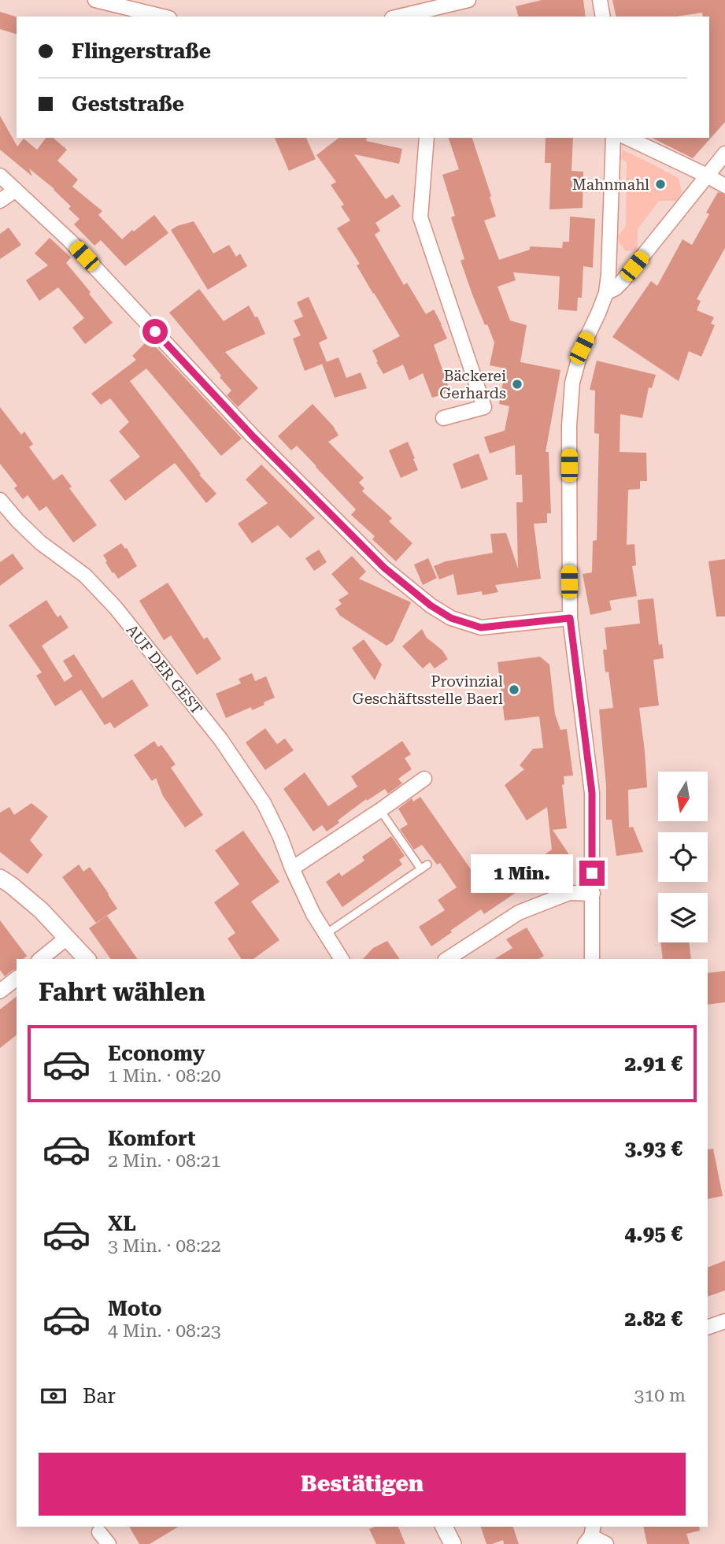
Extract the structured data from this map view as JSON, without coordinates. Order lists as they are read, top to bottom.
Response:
{
  "streets": {
    "street": ["AUF DER GEST"]
  },
  "places": ["Mahnmahl", "Bäckerei Gerhards", "Provinzial Geschäftsstelle Baerl"],
  "north": "bottom",
  "page": {
    "banner": ["Flingerstraße", "Geststraße"],
    "bubble": "1 Min.",
    "heading": "Fahrt wählen",
    "list": [
      {
        "name": "Economy",
        "note": "1 Min. · 08:20",
        "value": "2.91 €"
      },
      {
        "name": "Komfort",
        "note": "2 Min. · 08:21",
        "value": "3.93 €"
      },
      {
        "name": "XL",
        "note": "3 Min. · 08:22",
        "value": "4.95 €"
      },
      {
        "name": "Moto",
        "note": "4 Min. · 08:23",
        "value": "2.82 €"
      }
    ],
    "pay": ["Bar", "310 m"],
    "buttons": "Bestätigen"
  }
}
